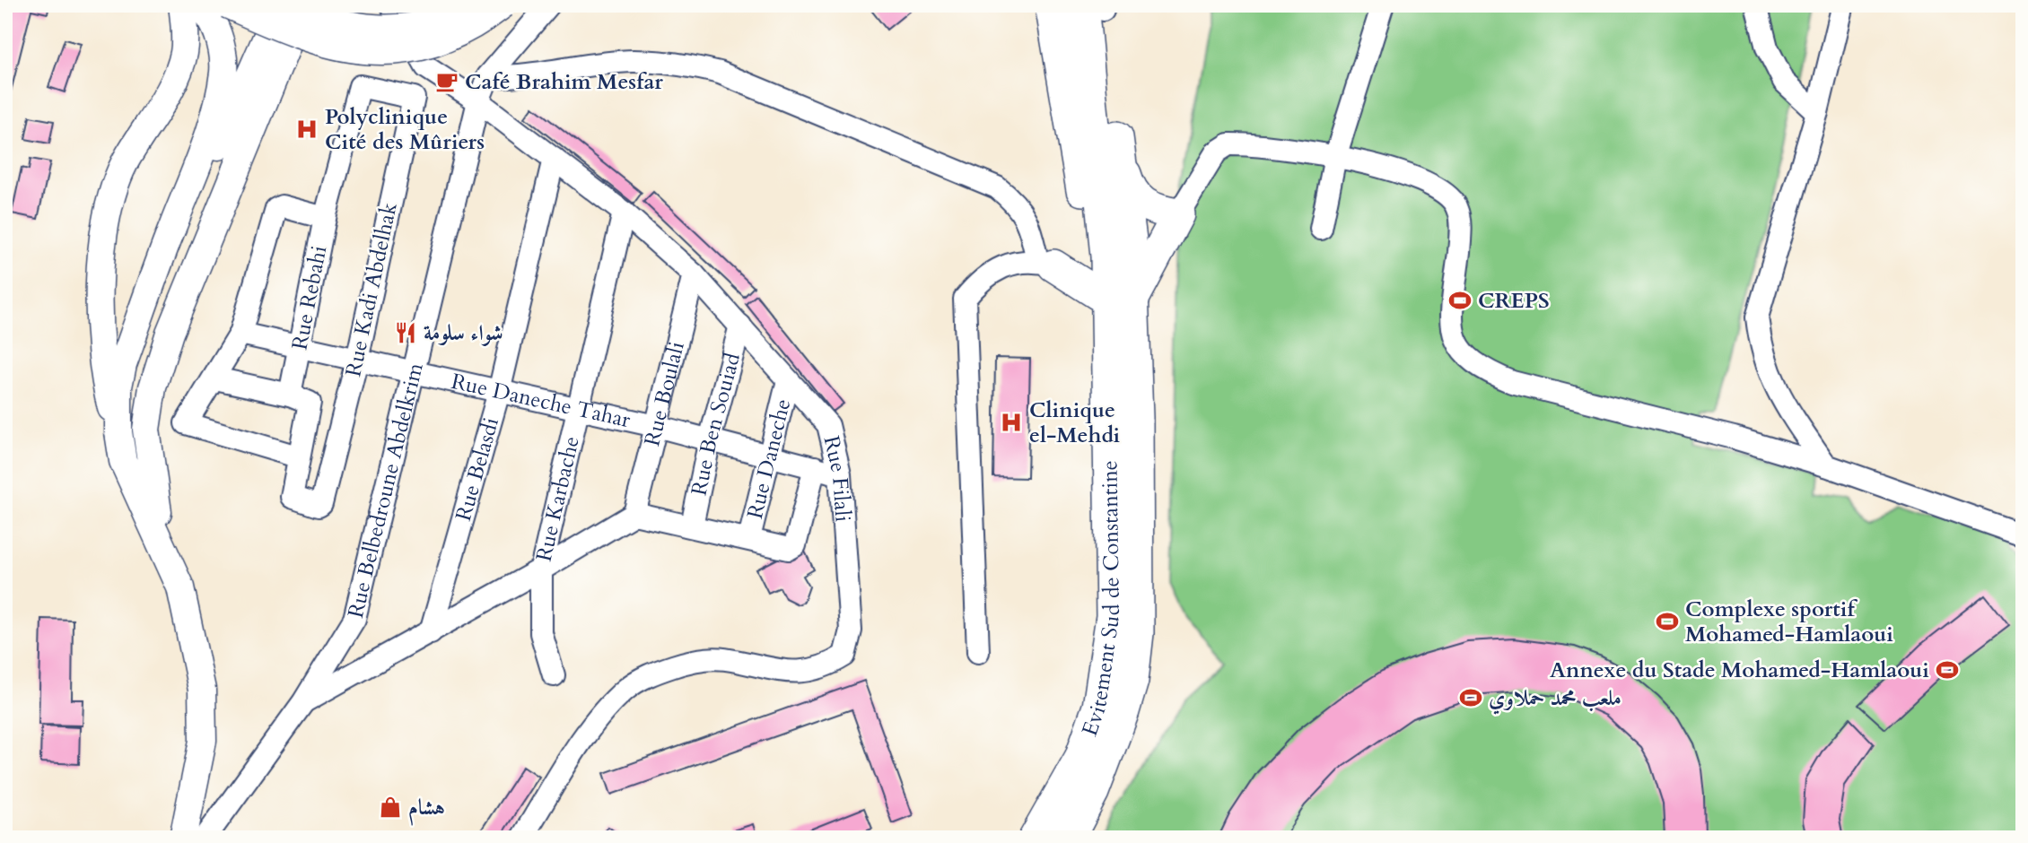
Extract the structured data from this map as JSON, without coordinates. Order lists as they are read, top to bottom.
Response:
{
  "streets": {
    "highway": ["Evitement Sud de Constantine"],
    "street": [
      "Rue Kadi Abdelhak",
      "Rue Rebahi",
      "Rue Boulali",
      "Rue Daneche Tahar",
      "Rue Ben Souiad",
      "Rue Daneche",
      "Rue Belasdi",
      "Rue Filali",
      "Rue Belbedroune Abdelkrim",
      "Rue Karbache"
    ]
  },
  "crossings": [
    ["Rue Kadi Abdelhak", "Rue Rebahi"],
    ["Rue Kadi Abdelhak", "Rue Daneche Tahar"],
    ["Rue Rebahi", "Rue Daneche Tahar"],
    ["Rue Boulali", "Rue Daneche Tahar"],
    ["Rue Boulali", "Rue Filali"],
    ["Rue Daneche Tahar", "Rue Ben Souiad"],
    ["Rue Daneche Tahar", "Rue Daneche"],
    ["Rue Daneche Tahar", "Rue Belasdi"],
    ["Rue Daneche Tahar", "Rue Filali"],
    ["Rue Daneche Tahar", "Rue Belbedroune Abdelkrim"],
    ["Rue Daneche Tahar", "Rue Karbache"],
    ["Rue Ben Souiad", "Rue Filali"],
    ["Rue Daneche", "Rue Filali"],
    ["Rue Belasdi", "Rue Filali"],
    ["Rue Filali", "Rue Belbedroune Abdelkrim"],
    ["Rue Filali", "Rue Karbache"]
  ],
  "places": {
    "cafe": ["Café Brahim Mesfar"],
    "hospital": ["Polyclinique Cité des Mûriers", "Clinique el-Mehdi"],
    "sports": [
      "CREPS",
      "Complexe sportif Mohamed-Hamlaoui",
      "Annexe du Stade Mohamed-Hamlaoui",
      "ملعب محمد حملاوي"
    ],
    "restaurant": ["شواء سلومة"],
    "shop": ["هشام"]
  }
}
